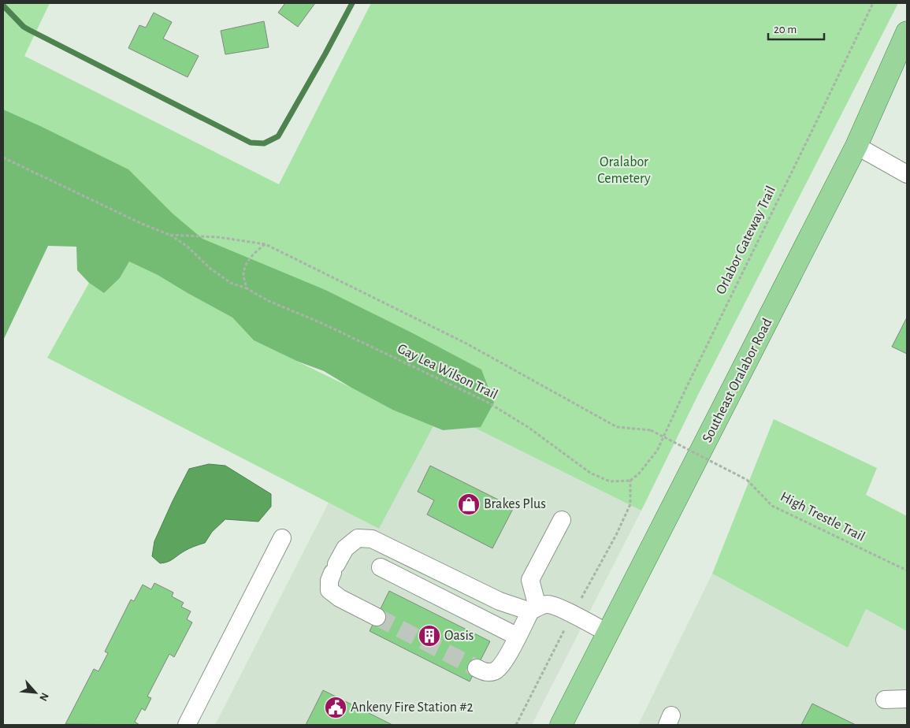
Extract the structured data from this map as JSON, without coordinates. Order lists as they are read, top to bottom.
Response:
{
  "streets": {
    "main road": ["Southeast Oralabor Road"],
    "path": ["Orlabor Gateway Trail", "Gay Lea Wilson Trail", "High Trestle Trail"]
  },
  "crossings": [
    ["Orlabor Gateway Trail", "Gay Lea Wilson Trail"]
  ],
  "parks": ["Oralabor Cemetery"],
  "places": {
    "shop": ["Brakes Plus"],
    "building": ["Oasis"],
    "public building": ["Ankeny Fire Station #2"]
  },
  "scale_bar": "20 m",
  "north": "bottom right"
}
